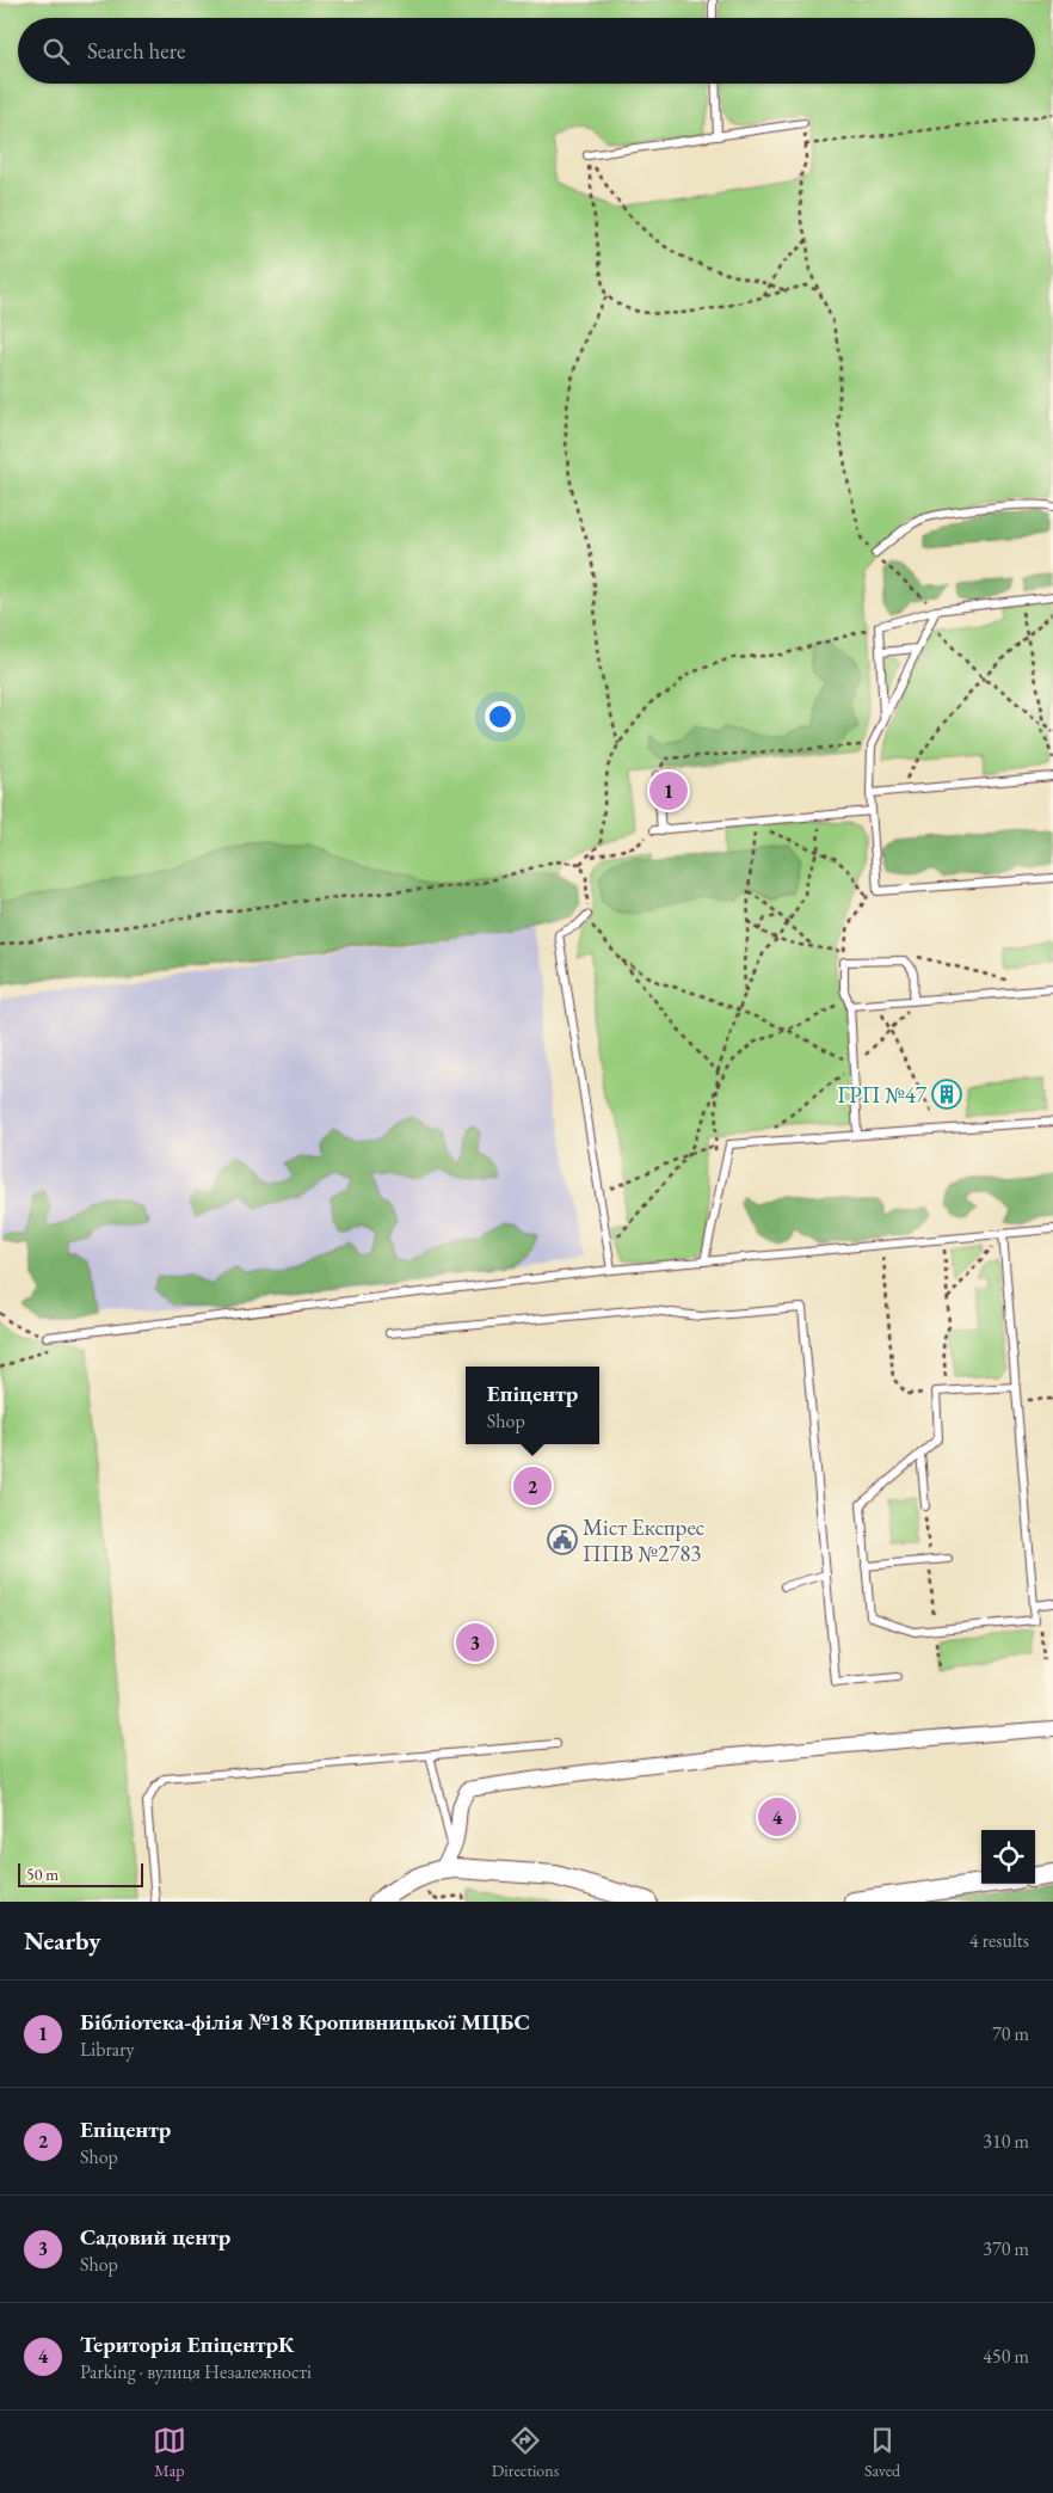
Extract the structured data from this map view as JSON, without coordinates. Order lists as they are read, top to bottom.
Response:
{
  "places": {
    "building": ["ГРП №47"],
    "public building": ["Міст Експрес ППВ №2783"]
  },
  "scale_bar": "50 m",
  "page": {
    "search": "Search here",
    "pins": [
      "1",
      "2",
      "3",
      "4"
    ],
    "popup": ["Епіцентр", "Shop"],
    "scale": "50 m",
    "heading": ["Nearby", "4 results"],
    "list": [
      {
        "mark": "1",
        "name": "Бібліотека-філія №18 Кропивницької МЦБС",
        "note": "Library",
        "value": "70 m"
      },
      {
        "mark": "2",
        "name": "Епіцентр",
        "note": "Shop",
        "value": "310 m"
      },
      {
        "mark": "3",
        "name": "Садовий центр",
        "note": "Shop",
        "value": "370 m"
      },
      {
        "mark": "4",
        "name": "Територія ЕпіцентрК",
        "note": "Parking · вулиця Незалежності",
        "value": "450 m"
      }
    ],
    "nav": ["Map", "Directions", "Saved"]
  }
}
